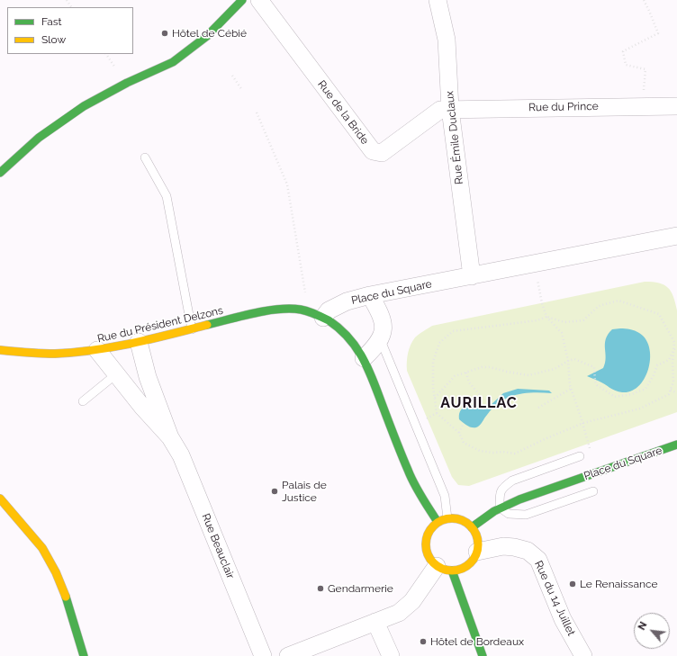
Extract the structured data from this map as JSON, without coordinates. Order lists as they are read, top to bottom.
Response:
{
  "streets": {
    "street": [
      "Rue du Prince",
      "Rue de la Bride",
      "Rue Émile Duclaux",
      "Place du Square",
      "Rue du Président Delzons",
      "Rue Beauclair",
      "Rue du 14 Juillet"
    ]
  },
  "crossings": [
    ["Rue du Prince", "Rue de la Bride"],
    ["Rue du Prince", "Rue Émile Duclaux"],
    ["Rue de la Bride", "Rue Émile Duclaux"],
    ["Rue Émile Duclaux", "Place du Square"],
    ["Place du Square", "Rue du Président Delzons"],
    ["Place du Square", "Rue du 14 Juillet"],
    ["Rue du Président Delzons", "Rue Beauclair"]
  ],
  "districts": ["AURILLAC"],
  "places": [
    "Hôtel de Cébié",
    "Palais de Justice",
    "Le Renaissance",
    "Gendarmerie",
    "Hôtel de Bordeaux"
  ],
  "legend": ["Fast", "Slow"],
  "north": "top left"
}
